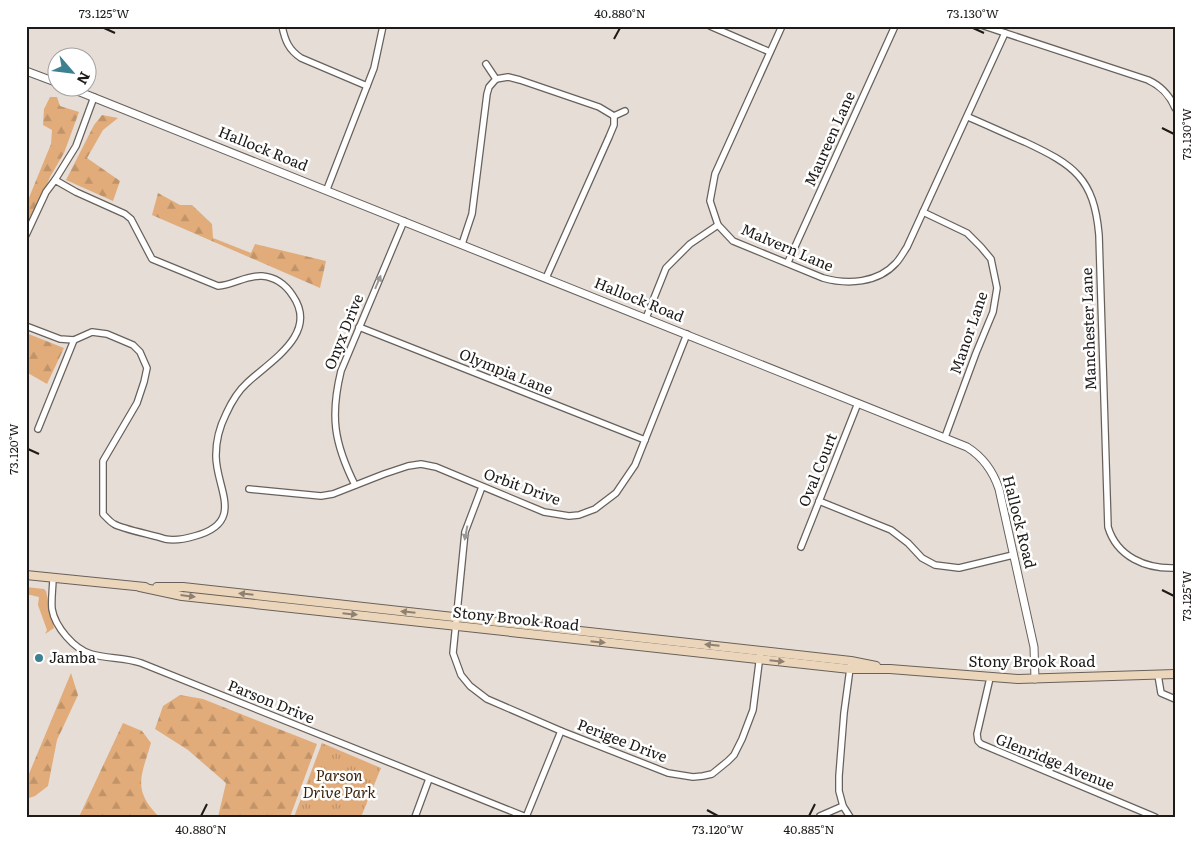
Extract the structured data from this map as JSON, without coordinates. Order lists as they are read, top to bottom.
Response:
{
  "streets": {
    "main road": ["Stony Brook Road"],
    "street": [
      "Maureen Lane",
      "Hallock Road",
      "Malvern Lane",
      "Manchester Lane",
      "Onyx Drive",
      "Manor Lane",
      "Olympia Lane",
      "Oval Court",
      "Orbit Drive",
      "Parson Drive",
      "Perigee Drive",
      "Glenridge Avenue"
    ]
  },
  "crossings": [
    ["Maureen Lane", "Malvern Lane"],
    ["Hallock Road", "Onyx Drive"],
    ["Hallock Road", "Manor Lane"],
    ["Hallock Road", "Oval Court"],
    ["Hallock Road", "Orbit Drive"],
    ["Hallock Road", "Stony Brook Road"],
    ["Malvern Lane", "Manchester Lane"],
    ["Malvern Lane", "Manor Lane"],
    ["Onyx Drive", "Olympia Lane"],
    ["Onyx Drive", "Orbit Drive"],
    ["Olympia Lane", "Orbit Drive"],
    ["Orbit Drive", "Perigee Drive"],
    ["Stony Brook Road", "Parson Drive"],
    ["Stony Brook Road", "Perigee Drive"],
    ["Stony Brook Road", "Glenridge Avenue"]
  ],
  "one_way": ["Onyx Drive"],
  "parks": ["Parson Drive Park"],
  "places": ["Jamba"],
  "north": "bottom right",
  "coordinates": [
    "73.125°W",
    "40.880°N",
    "73.130°W",
    "73.120°W",
    "40.885°N"
  ]
}
